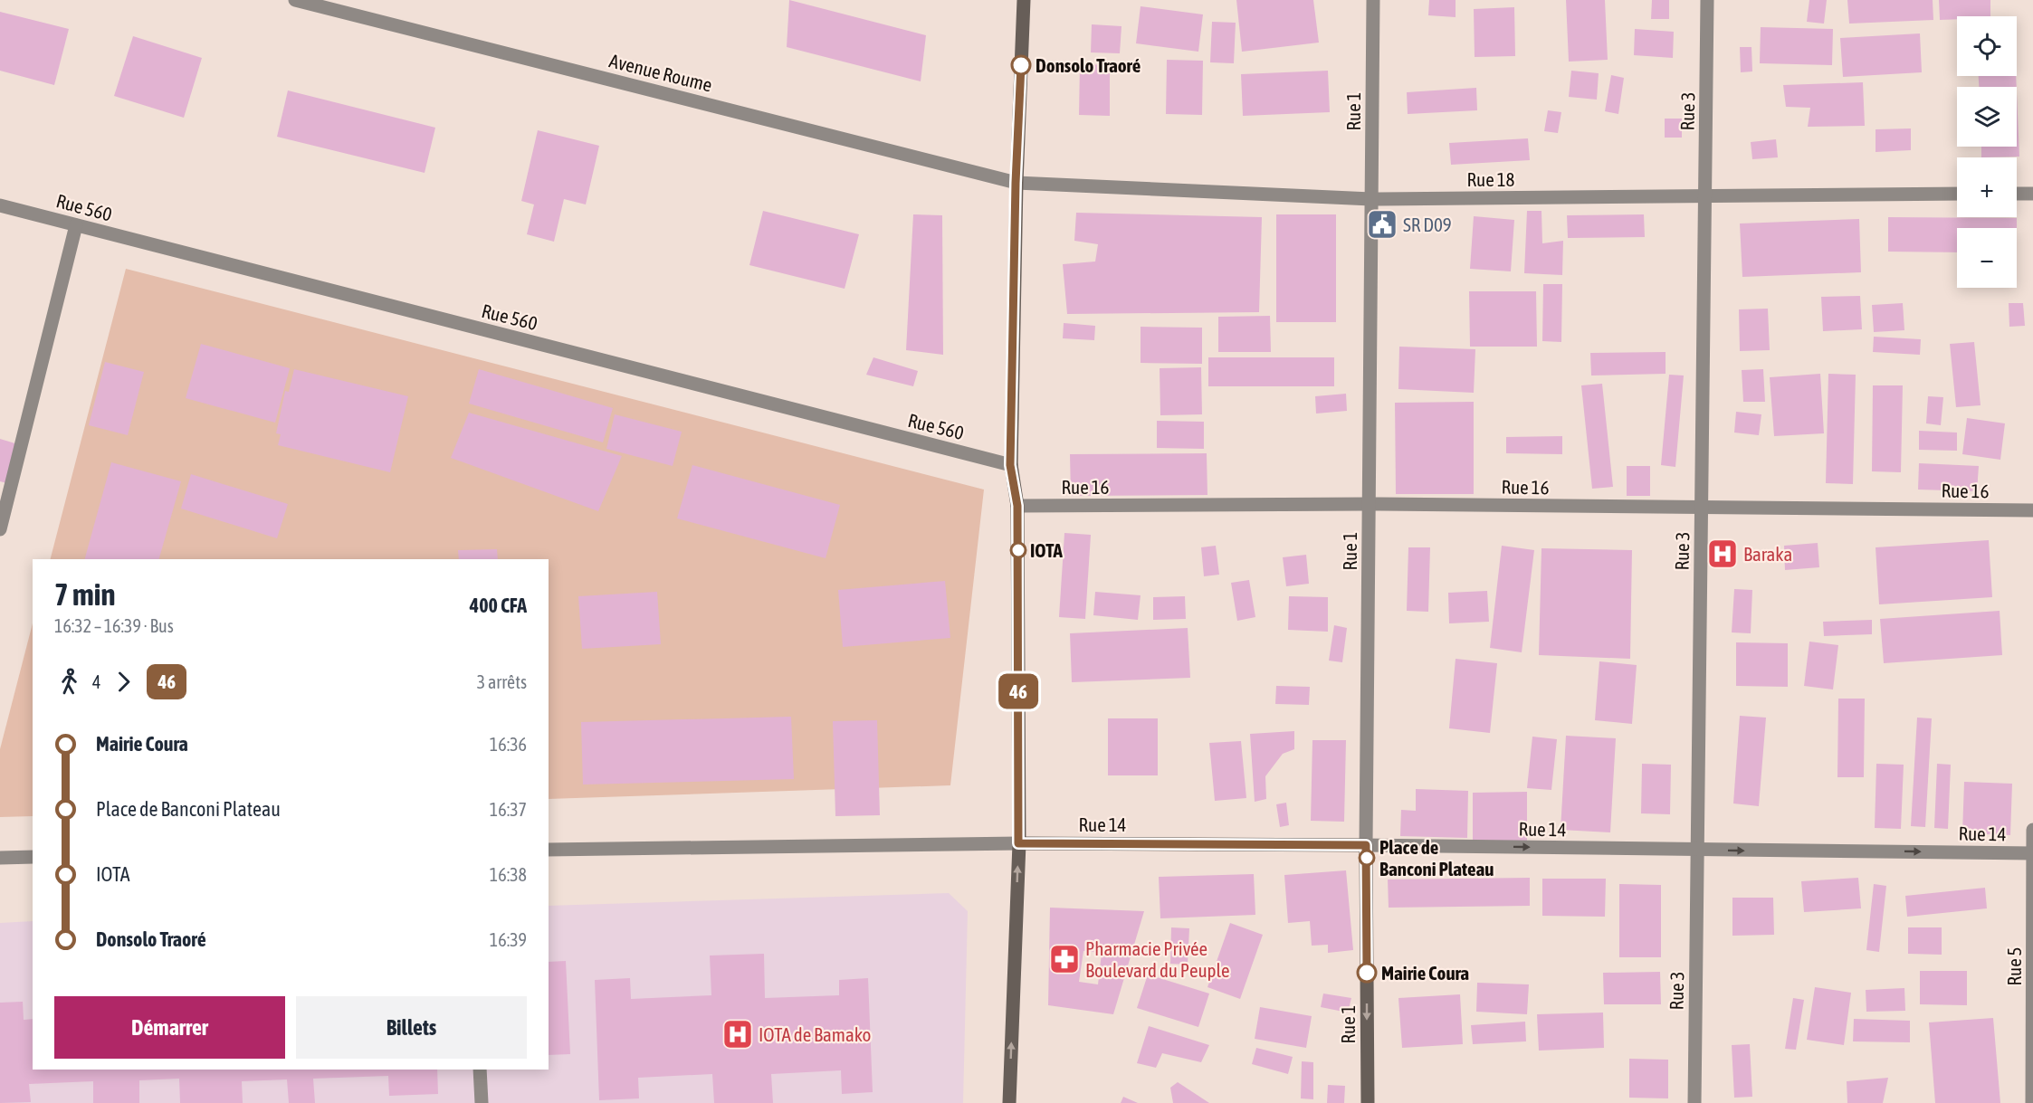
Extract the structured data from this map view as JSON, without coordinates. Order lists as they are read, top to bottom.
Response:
{
  "streets": {
    "main road": ["Rue 1", "Rue 14"],
    "street": [
      "Avenue Roume",
      "Rue 3",
      "Rue 18",
      "Rue 560",
      "Rue 16",
      "Rue 5"
    ]
  },
  "crossings": [
    ["Avenue Roume", "Rue 18"],
    ["Rue 1", "Rue 18"],
    ["Rue 1", "Rue 16"],
    ["Rue 1", "Rue 14"],
    ["Rue 3", "Rue 18"],
    ["Rue 3", "Rue 16"],
    ["Rue 3", "Rue 14"],
    ["Rue 14", "Rue 5"]
  ],
  "one_way": ["Rue 14"],
  "places": {
    "other": [
      "Donsolo Traoré",
      "IOTA",
      "Place de Banconi Plateau",
      "Mairie Coura"
    ],
    "public building": ["SR D09"],
    "hospital": ["Baraka", "IOTA de Bamako"],
    "pharmacy": ["Pharmacie Privée Boulevard du Peuple"]
  },
  "lines": ["bus line 46"],
  "page": {
    "on_map": "46",
    "map_buttons": ["+", "−"],
    "heading": ["7 min", "16:32 – 16:39 · Bus", "400 CFA"],
    "legs": ["4", "46", "3 arrêts"],
    "list": [
      {
        "name": "Mairie Coura",
        "value": "16:36"
      },
      {
        "name": "Place de Banconi Plateau",
        "value": "16:37"
      },
      {
        "name": "IOTA",
        "value": "16:38"
      },
      {
        "name": "Donsolo Traoré",
        "value": "16:39"
      }
    ],
    "buttons": ["Démarrer", "Billets"]
  }
}
